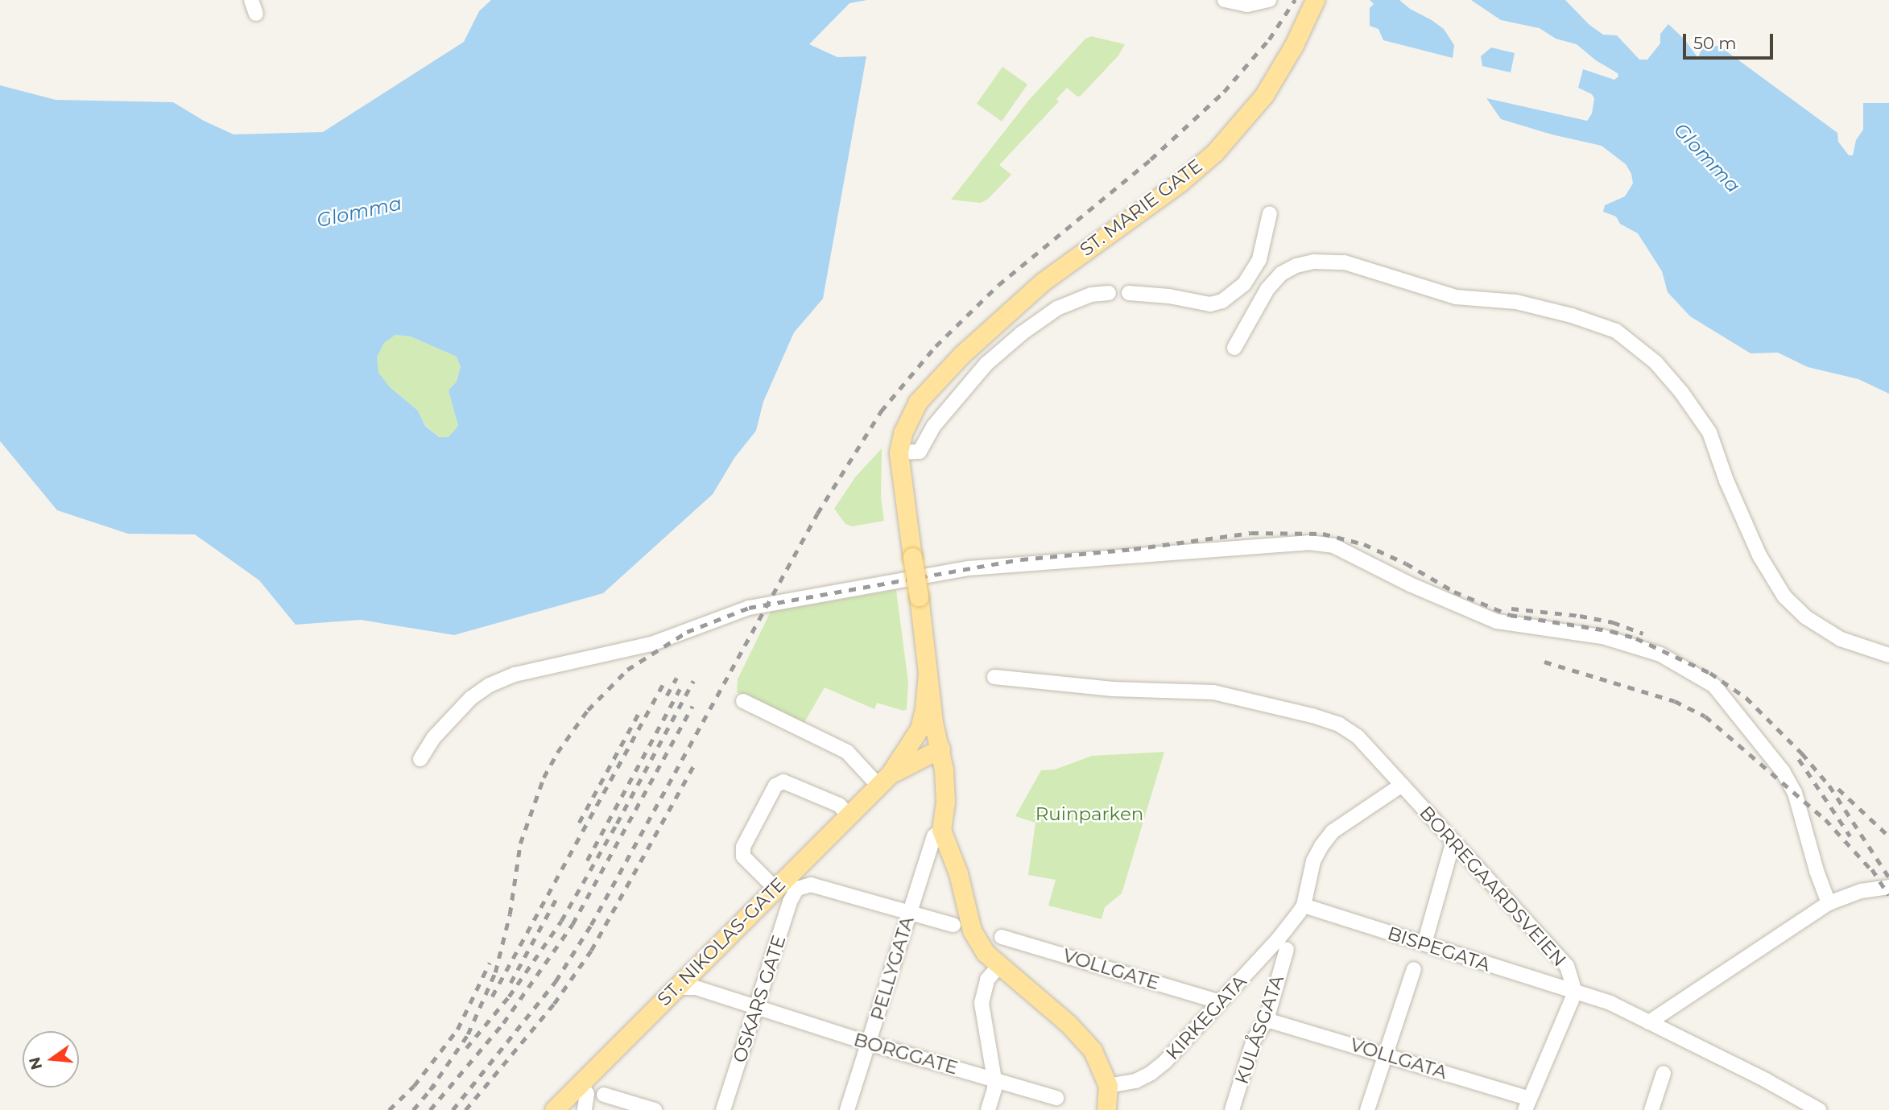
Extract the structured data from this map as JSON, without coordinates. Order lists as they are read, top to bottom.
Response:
{
  "streets": {
    "main road": ["ST. MARIE GATE", "ST. NIKOLAS-GATE"],
    "street": [
      "BORREGAARDSVEIEN",
      "BISPEGATA",
      "PELLYGATA",
      "VOLLGATE",
      "OSKARS GATE",
      "KIRKEGATA",
      "KULÅSGATA",
      "BORGGATE",
      "VOLLGATA"
    ]
  },
  "crossings": [
    ["ST. MARIE GATE", "ST. NIKOLAS-GATE"],
    ["ST. MARIE GATE", "PELLYGATA"],
    ["ST. MARIE GATE", "KIRKEGATA"],
    ["BORREGAARDSVEIEN", "BISPEGATA"],
    ["ST. NIKOLAS-GATE", "BORGGATE"],
    ["BISPEGATA", "KIRKEGATA"],
    ["PELLYGATA", "OSKARS GATE"],
    ["PELLYGATA", "BORGGATE"],
    ["VOLLGATE", "KIRKEGATA"],
    ["OSKARS GATE", "BORGGATE"],
    ["KULÅSGATA", "VOLLGATA"]
  ],
  "water": ["Glomma"],
  "parks": ["Ruinparken"],
  "scale_bar": "50 m",
  "north": "left"
}
